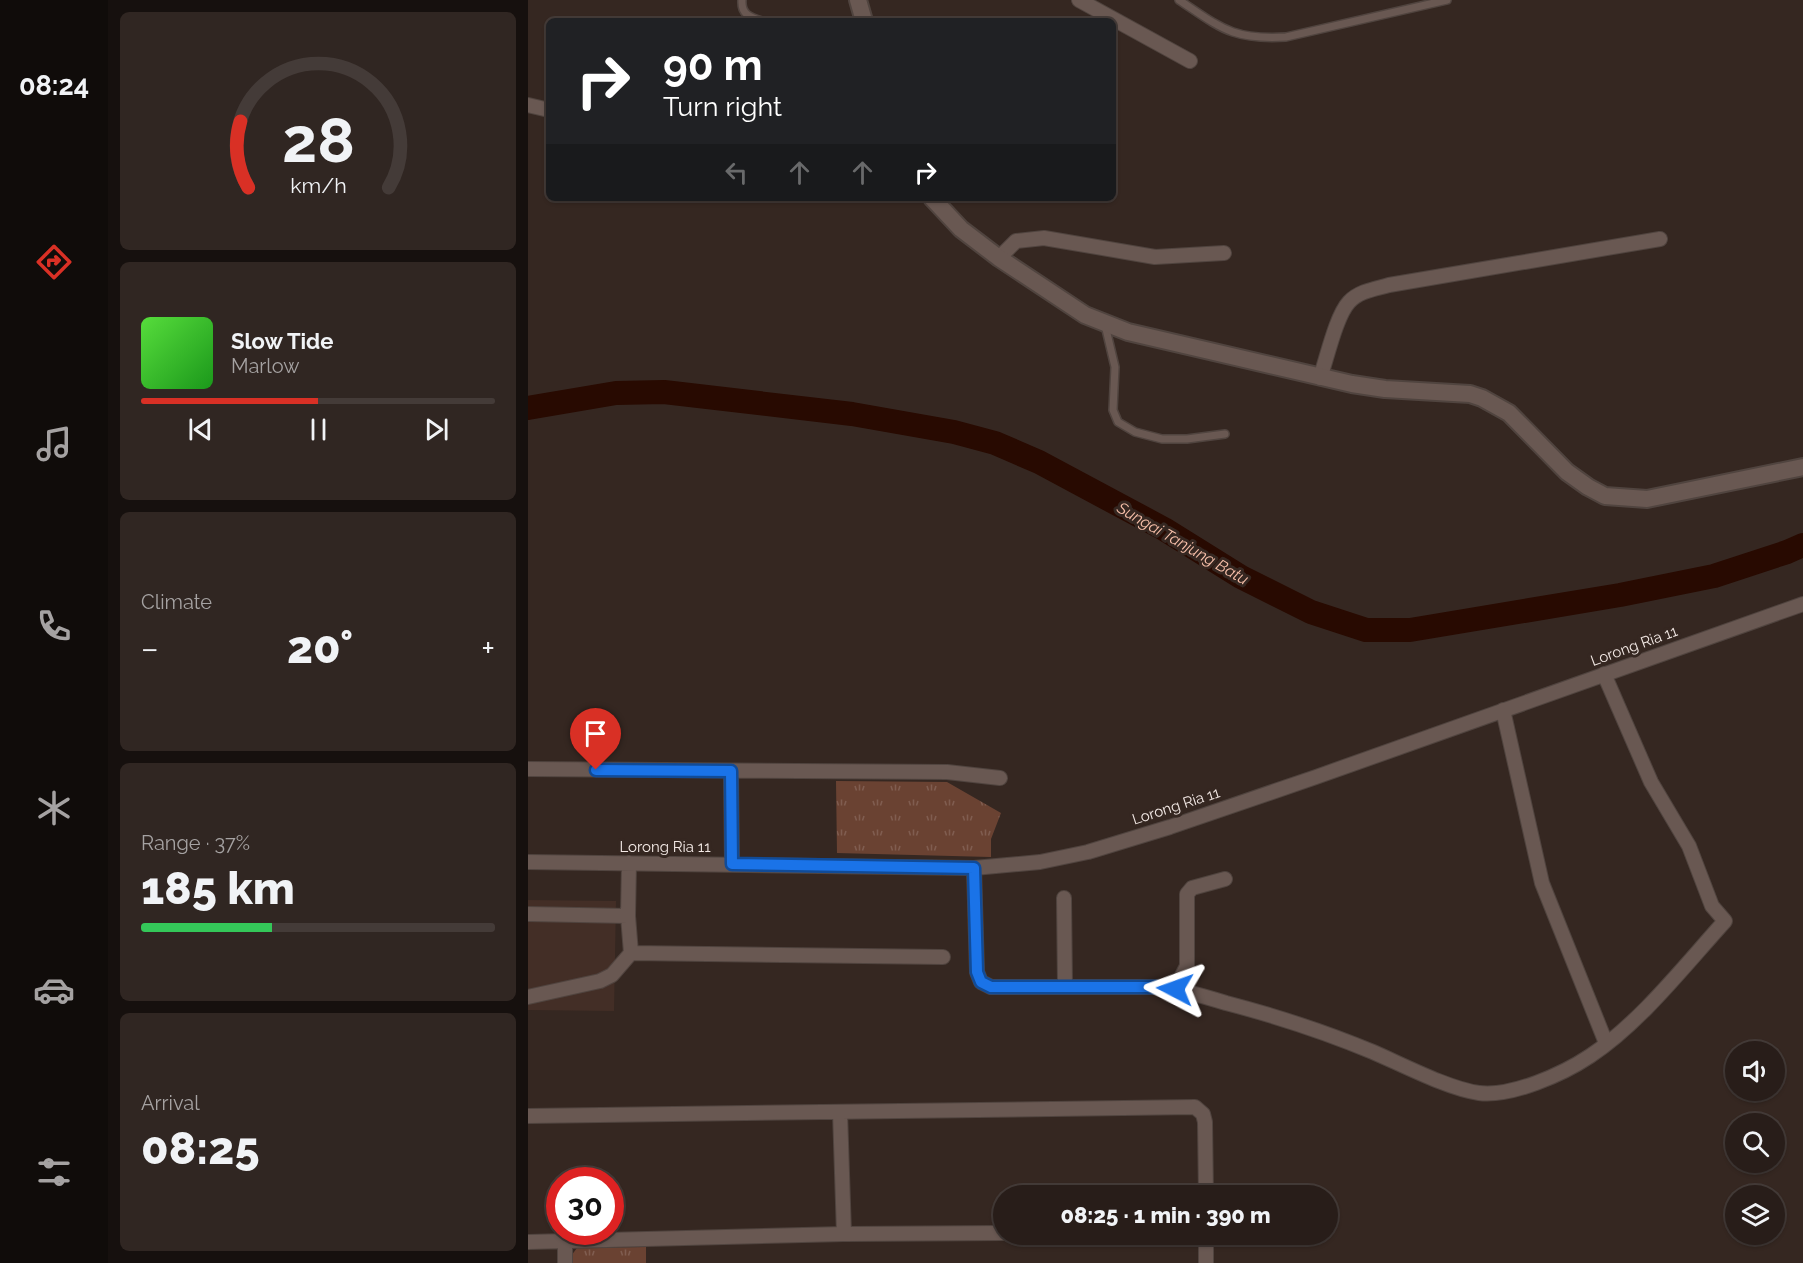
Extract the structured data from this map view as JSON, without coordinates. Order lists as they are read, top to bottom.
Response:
{
  "streets": {
    "street": ["Lorong Ria 11"]
  },
  "water": ["Sungai Tanjung Batu"],
  "page": {
    "tabs": "08:24",
    "turn": ["90 m", "Turn right"],
    "song": ["Slow Tide", "Marlow"],
    "tile": [
      "Climate",
      ["Range · 37%", "185 km"],
      ["Arrival", "08:25"]
    ],
    "heat": ["−", "20°", "+"],
    "limit": "30",
    "trip": "08:25 · 1 min · 390 m",
    "gauge": ["28", "km/h"]
  }
}
